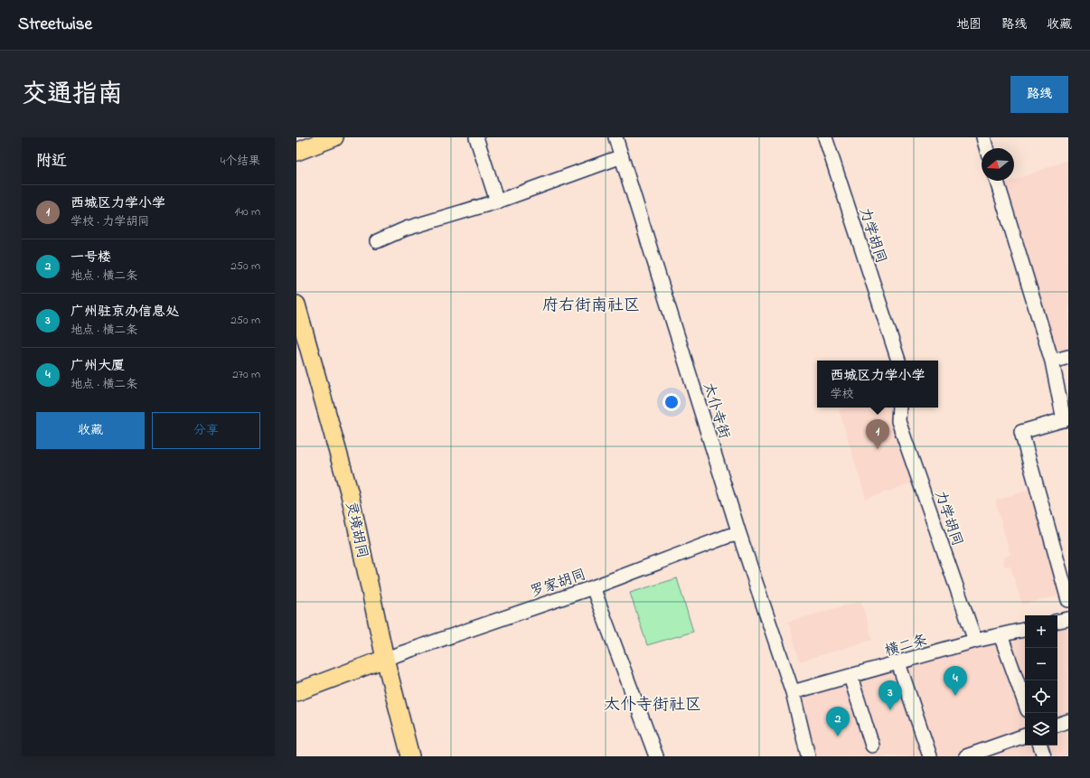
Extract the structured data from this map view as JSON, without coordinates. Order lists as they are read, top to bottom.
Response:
{
  "streets": {
    "main road": ["灵境胡同"],
    "street": [
      "力学胡同",
      "太仆寺街",
      "罗家胡同",
      "横二条"
    ]
  },
  "crossings": [
    ["力学胡同", "横二条"],
    ["太仆寺街", "罗家胡同"],
    ["太仆寺街", "横二条"],
    ["灵境胡同", "罗家胡同"]
  ],
  "districts": ["府右街南社区", "太仆寺街社区"],
  "north": "left",
  "page": {
    "header": "Streetwise",
    "nav": ["地图", "路线", "收藏"],
    "title": "交通指南",
    "buttons": [
      "路线",
      ["收藏", "分享"]
    ],
    "heading": ["附近", "4个结果"],
    "list": [
      {
        "mark": "1",
        "name": "西城区力学小学",
        "note": "学校 · 力学胡同",
        "value": "140 m"
      },
      {
        "mark": "2",
        "name": "一号楼",
        "note": "地点 · 横二条",
        "value": "250 m"
      },
      {
        "mark": "3",
        "name": "广州驻京办信息处",
        "note": "地点 · 横二条",
        "value": "250 m"
      },
      {
        "mark": "4",
        "name": "广州大厦",
        "note": "地点 · 横二条",
        "value": "270 m"
      }
    ],
    "popup": ["西城区力学小学", "学校"],
    "pins": [
      "1",
      "4",
      "3",
      "2"
    ],
    "map_buttons": ["+", "−"]
  }
}
